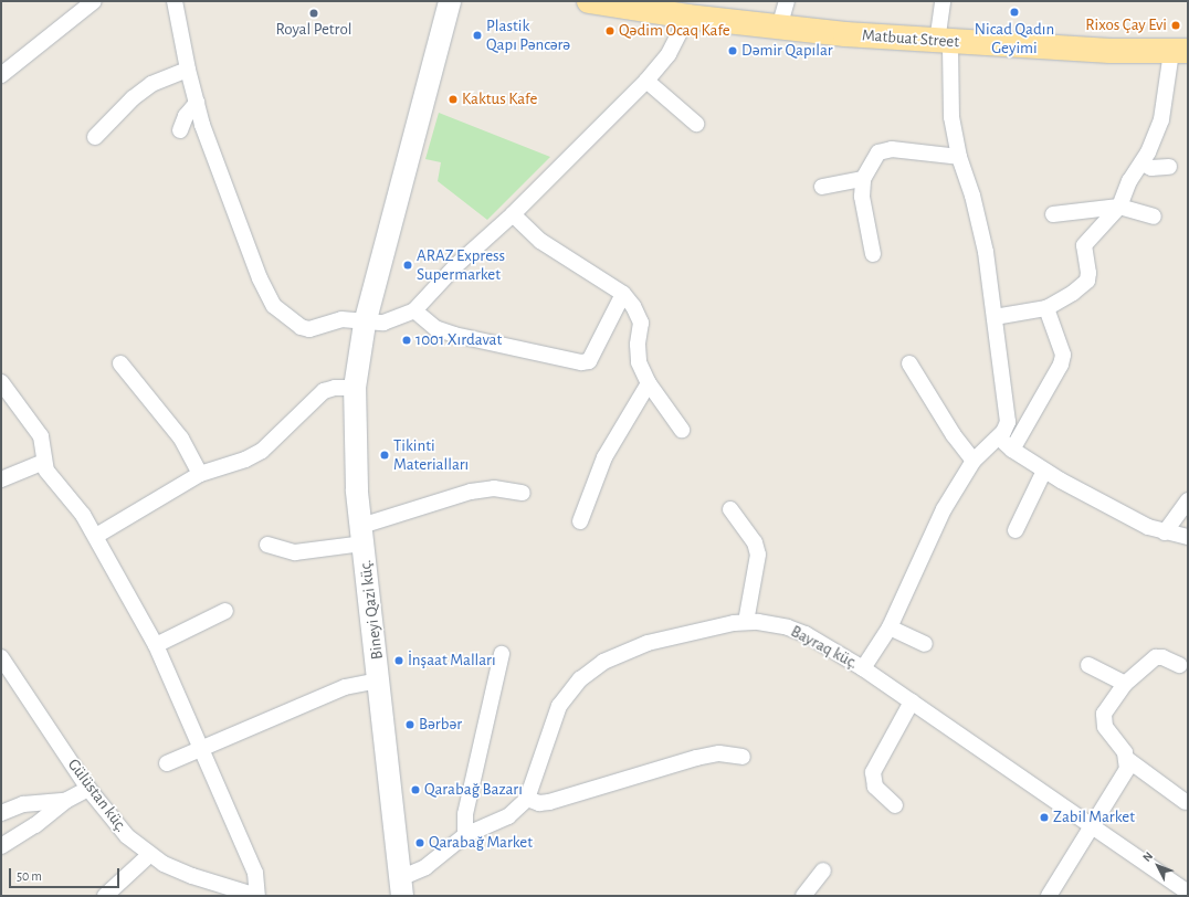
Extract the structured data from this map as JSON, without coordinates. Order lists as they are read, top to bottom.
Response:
{
  "streets": {
    "main road": ["Matbuat Street", "Bineyi Qazi küç."],
    "street": ["Bayraq küç.", "Gülüstan küç."]
  },
  "crossings": [
    ["Bineyi Qazi küç.", "Bayraq küç."]
  ],
  "places": [
    "Nicad Qadın Geyimi",
    "Royal Petrol",
    "Rixos Çay Evi",
    "Qədim Ocaq Kafe",
    "Plastik Qapı Pəncərə",
    "Dəmir Qapılar",
    "Kaktus Kafe",
    "ARAZ Express Supermarket",
    "1001 Xırdavat",
    "Tikinti Materialları",
    "İnşaat Malları",
    "Bərbər",
    "Qarabağ Bazarı",
    "Zabil Market",
    "Qarabağ Market"
  ],
  "scale_bar": "50 m",
  "north": "top left"
}
